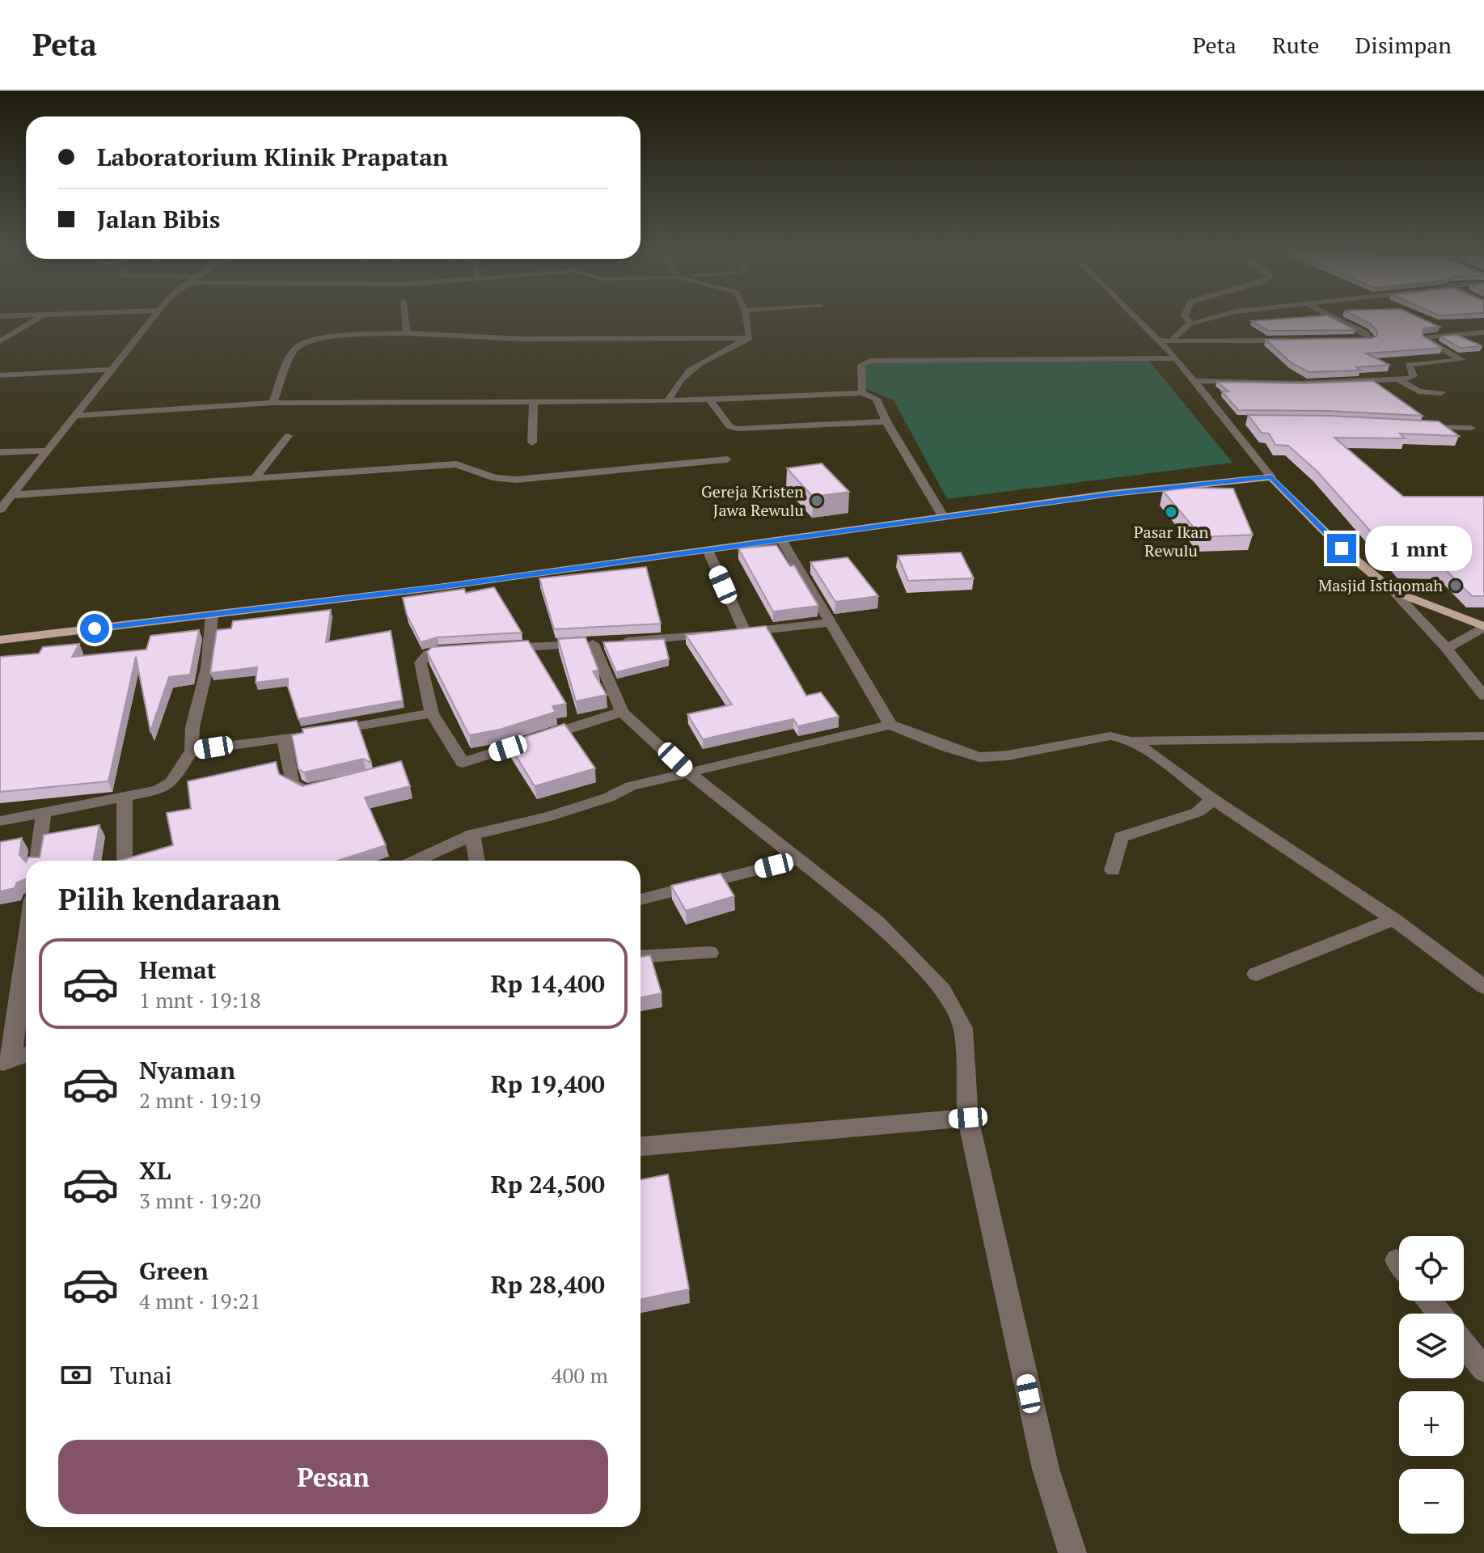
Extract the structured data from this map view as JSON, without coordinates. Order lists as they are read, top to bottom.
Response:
{
  "places": ["Gereja Kristen Jawa Rewulu", "Pasar Ikan Rewulu", "Masjid Istiqomah"],
  "page": {
    "header": "Peta",
    "nav": ["Peta", "Rute", "Disimpan"],
    "banner": ["Laboratorium Klinik Prapatan", "Jalan Bibis"],
    "bubble": "1 mnt",
    "heading": "Pilih kendaraan",
    "list": [
      {
        "name": "Hemat",
        "note": "1 mnt · 19:18",
        "value": "Rp 14,400"
      },
      {
        "name": "Nyaman",
        "note": "2 mnt · 19:19",
        "value": "Rp 19,400"
      },
      {
        "name": "XL",
        "note": "3 mnt · 19:20",
        "value": "Rp 24,500"
      },
      {
        "name": "Green",
        "note": "4 mnt · 19:21",
        "value": "Rp 28,400"
      }
    ],
    "map_buttons": ["+", "−"],
    "pay": ["Tunai", "400 m"],
    "buttons": "Pesan"
  }
}
